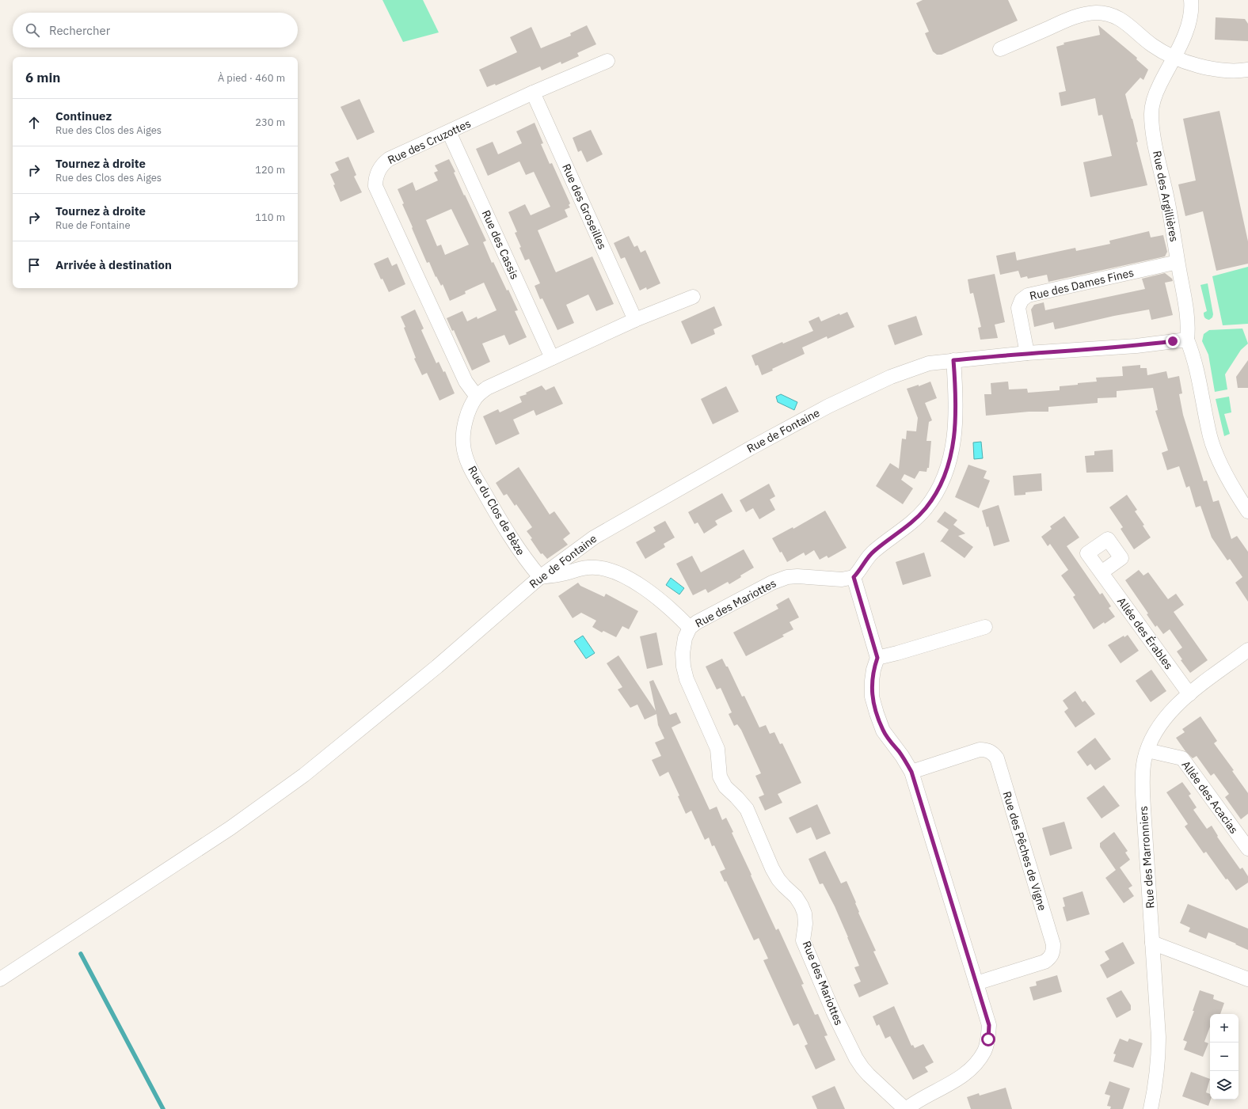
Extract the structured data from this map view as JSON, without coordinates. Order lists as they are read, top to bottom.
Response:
{
  "streets": {
    "street": [
      "Rue des Cruzottes",
      "Rue des Argillières",
      "Rue des Groseilles",
      "Rue des Cassis",
      "Rue des Dames Fines",
      "Rue de Fontaine",
      "Rue du Clos de Bèze",
      "Rue des Mariottes",
      "Allée des Érables",
      "Allée des Acacias",
      "Rue des Pêches de Vigne",
      "Rue des Marronniers"
    ]
  },
  "crossings": [
    ["Rue des Cruzottes", "Rue des Groseilles"],
    ["Rue des Cruzottes", "Rue des Cassis"],
    ["Rue des Cruzottes", "Rue du Clos de Bèze"],
    ["Rue des Argillières", "Rue des Dames Fines"],
    ["Rue des Argillières", "Rue de Fontaine"],
    ["Rue des Groseilles", "Rue du Clos de Bèze"],
    ["Rue des Cassis", "Rue du Clos de Bèze"],
    ["Rue des Dames Fines", "Rue de Fontaine"],
    ["Rue de Fontaine", "Rue du Clos de Bèze"],
    ["Allée des Érables", "Rue des Marronniers"],
    ["Allée des Acacias", "Rue des Marronniers"]
  ],
  "page": {
    "search": "Rechercher",
    "heading": ["6 min", "À pied · 460 m"],
    "list": [
      ["Continuez", "Rue des Clos des Aiges", "230 m"],
      ["Tournez à droite", "Rue des Clos des Aiges", "120 m"],
      ["Tournez à droite", "Rue de Fontaine", "110 m"],
      "Arrivée à destination"
    ],
    "map_buttons": ["+", "−"]
  }
}
